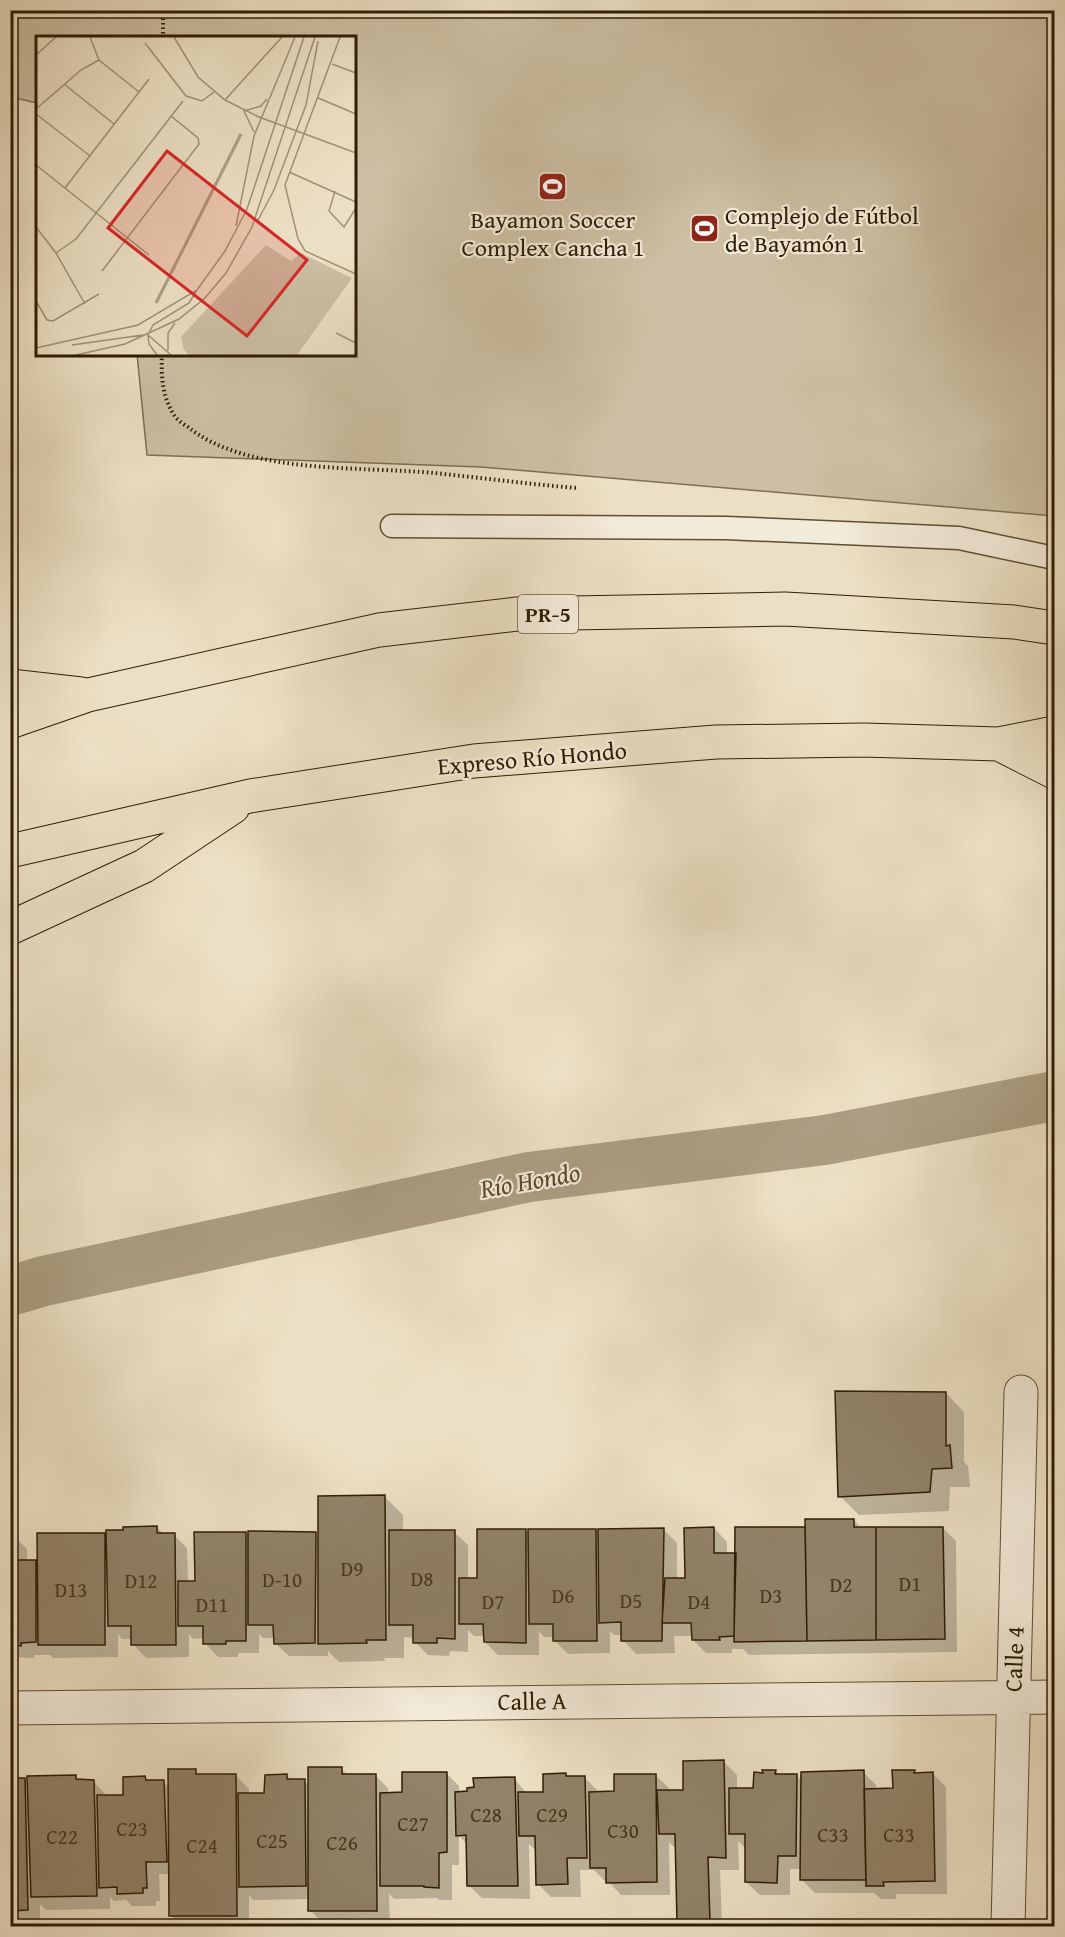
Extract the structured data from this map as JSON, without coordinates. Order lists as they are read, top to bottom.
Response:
{
  "streets": {
    "highway": ["PR-5", "Expreso Río Hondo"],
    "street": ["Calle 4", "Calle A"]
  },
  "crossings": [
    ["Calle 4", "Calle A"]
  ],
  "water": ["Río Hondo"],
  "places": {
    "sports": ["Bayamon Soccer Complex Cancha 1", "Complejo de Fútbol de Bayamón 1"]
  },
  "house_numbers": [
    "D9",
    "D8",
    "D-10",
    "D12",
    "D1",
    "D2",
    "D13",
    "D6",
    "D3",
    "D5",
    "D7",
    "D4",
    "D11",
    "C28",
    "C29",
    "C27",
    "C23",
    "C30",
    "C33",
    "C33",
    "C22",
    "C25",
    "C26",
    "C24"
  ]
}
